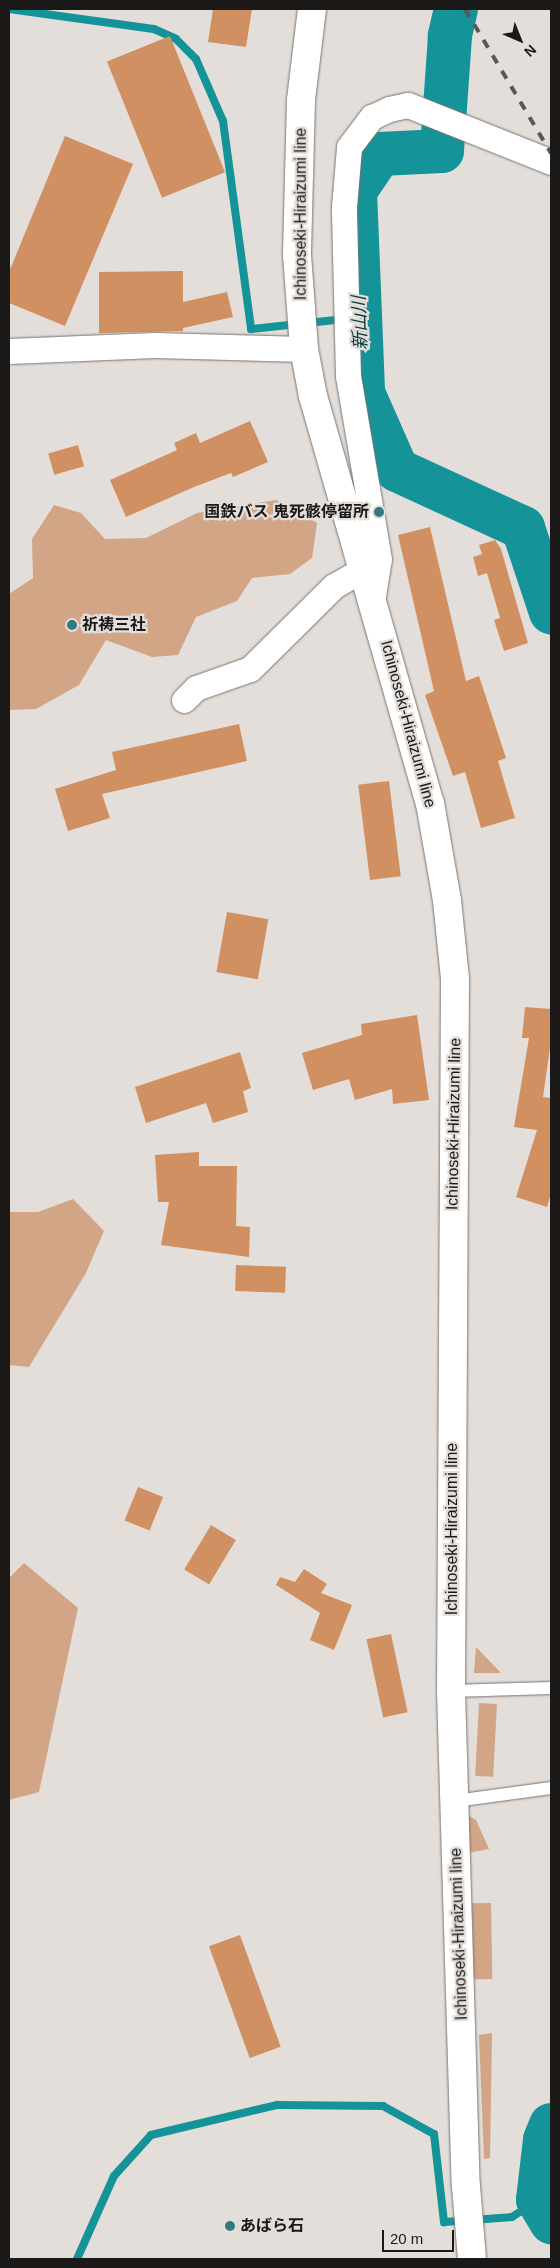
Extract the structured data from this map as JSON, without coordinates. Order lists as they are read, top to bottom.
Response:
{
  "streets": {
    "main road": ["Ichinoseki-Hiraizumi line"]
  },
  "water": ["新山川"],
  "places": ["国鉄バス 鬼死骸停留所", "祈祷三社", "あばら石"],
  "scale_bar": "20 m",
  "north": "bottom right"
}
